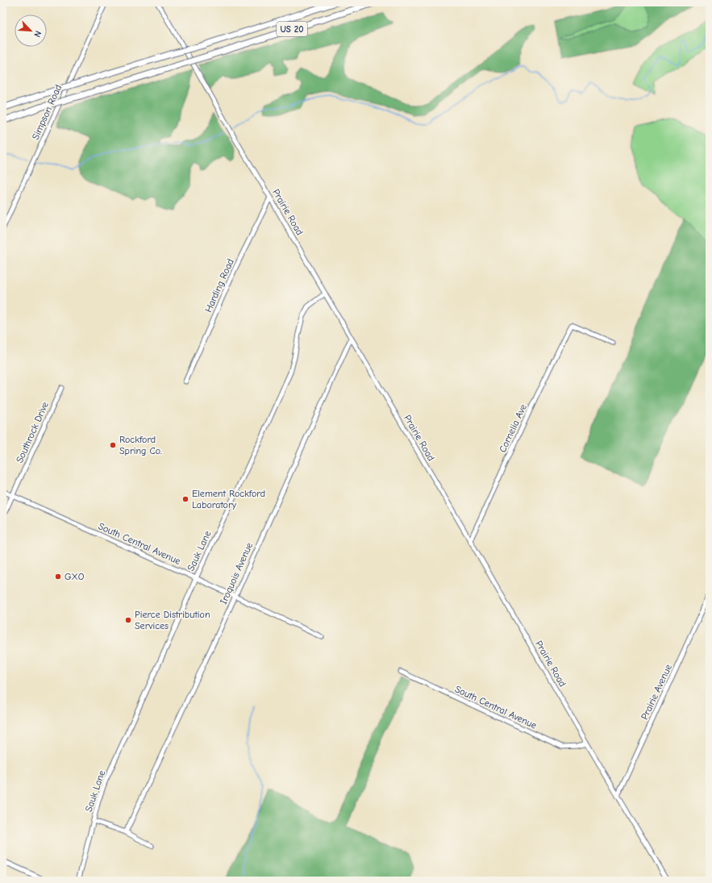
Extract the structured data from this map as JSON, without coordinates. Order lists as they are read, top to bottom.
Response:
{
  "streets": {
    "highway": ["US 20"],
    "street": [
      "Simpson Road",
      "Prairie Road",
      "Harding Road",
      "Cornelia Ave",
      "Southrock Drive",
      "South Central Avenue",
      "Sauk Lane",
      "Iroquois Avenue",
      "Prairie Avenue"
    ]
  },
  "crossings": [
    ["Prairie Road", "Harding Road"],
    ["Prairie Road", "Cornelia Ave"],
    ["Prairie Road", "South Central Avenue"],
    ["Prairie Road", "Sauk Lane"],
    ["Prairie Road", "Iroquois Avenue"],
    ["Prairie Road", "Prairie Avenue"],
    ["Southrock Drive", "South Central Avenue"],
    ["South Central Avenue", "Sauk Lane"],
    ["South Central Avenue", "Iroquois Avenue"]
  ],
  "places": [
    "Rockford Spring Co.",
    "Element Rockford Laboratory",
    "GXO",
    "Pierce Distribution Services"
  ],
  "north": "bottom right"
}
